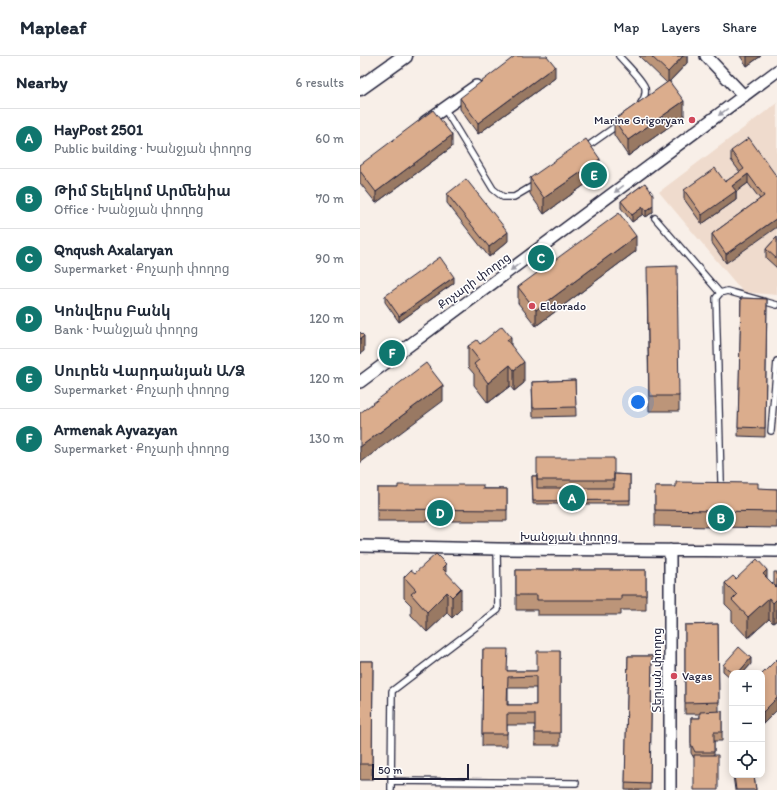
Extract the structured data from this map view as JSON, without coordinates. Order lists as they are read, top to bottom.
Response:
{
  "streets": {
    "street": ["Քոչարի փողոց", "Խանջյան փողոց", "Տերյան փողոց"]
  },
  "crossings": [
    ["Խանջյան փողոց", "Տերյան փողոց"]
  ],
  "one_way": ["Քոչարի փողոց"],
  "places": ["Marine Grigoryan", "Eldorado", "Vagas"],
  "scale_bar": "50 m",
  "page": {
    "header": "Mapleaf",
    "nav": ["Map", "Layers", "Share"],
    "heading": ["Nearby", "6 results"],
    "list": [
      {
        "mark": "A",
        "name": "HayPost 2501",
        "note": "Public building · Խանջյան փողոց",
        "value": "60 m"
      },
      {
        "mark": "B",
        "name": "Թիմ Տելեկոմ Արմենիա",
        "note": "Office · Խանջյան փողոց",
        "value": "70 m"
      },
      {
        "mark": "C",
        "name": "Qnqush Axalaryan",
        "note": "Supermarket · Քոչարի փողոց",
        "value": "90 m"
      },
      {
        "mark": "D",
        "name": "Կոնվերս Բանկ",
        "note": "Bank · Խանջյան փողոց",
        "value": "120 m"
      },
      {
        "mark": "E",
        "name": "Սուրեն Վարդանյան Ա/Ձ",
        "note": "Supermarket · Քոչարի փողոց",
        "value": "120 m"
      },
      {
        "mark": "F",
        "name": "Armenak Ayvazyan",
        "note": "Supermarket · Քոչարի փողոց",
        "value": "130 m"
      }
    ],
    "pins": [
      "E",
      "C",
      "F",
      "A",
      "D",
      "B"
    ],
    "map_buttons": ["+", "−"],
    "scale": "50 m"
  }
}
